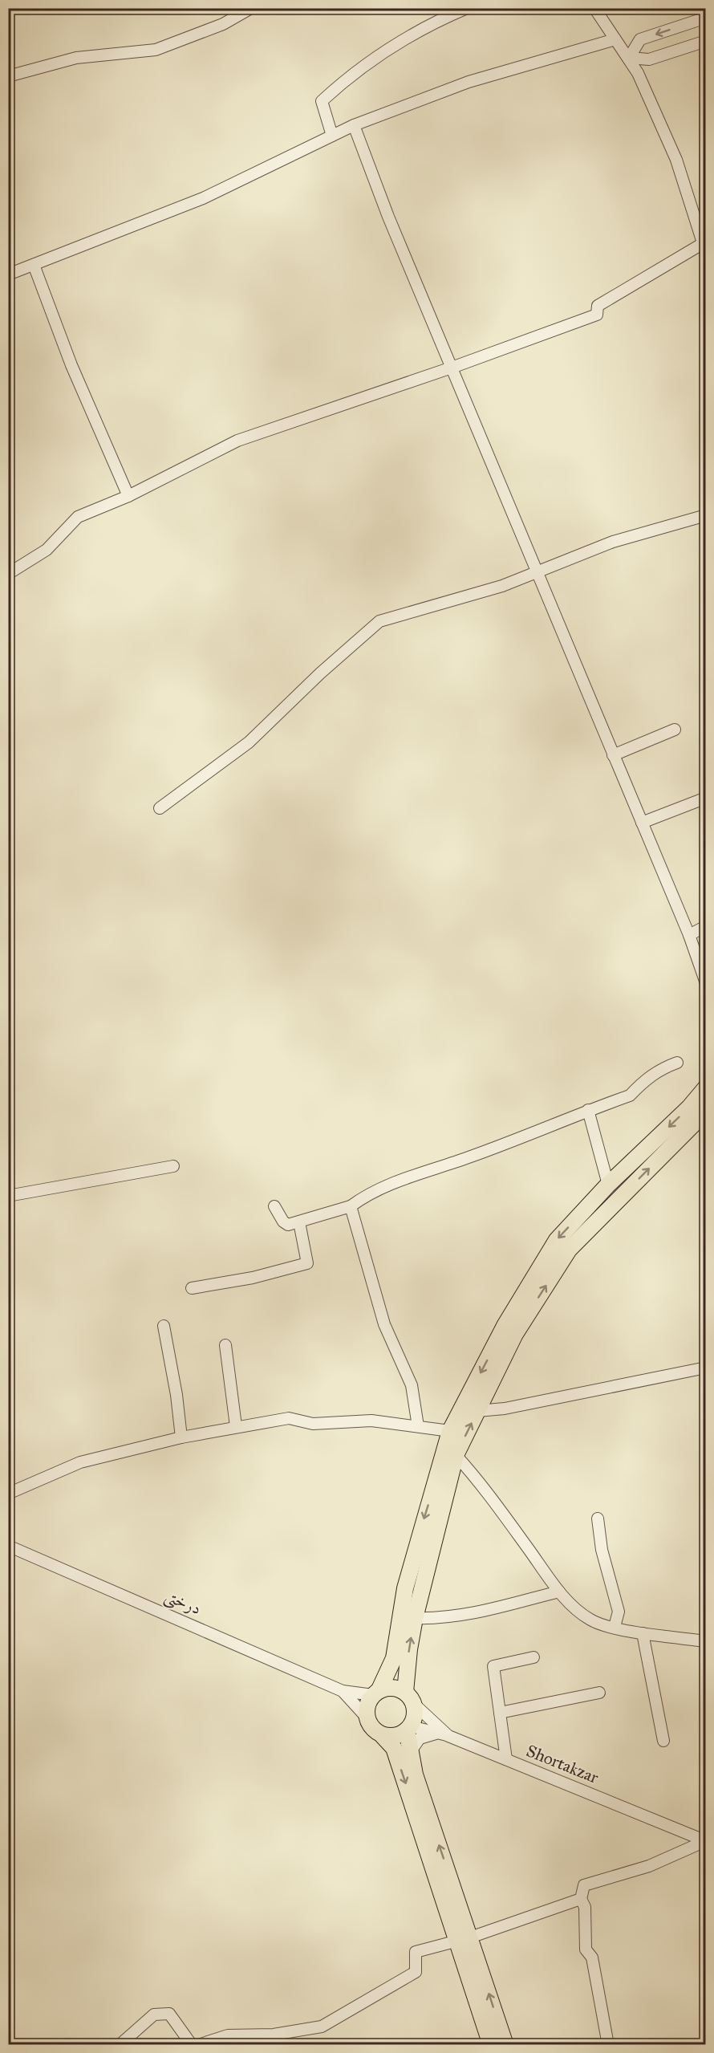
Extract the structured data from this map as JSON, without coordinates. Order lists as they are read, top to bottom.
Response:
{
  "streets": {
    "street": ["درختی", "Shortakzar"]
  }
}
